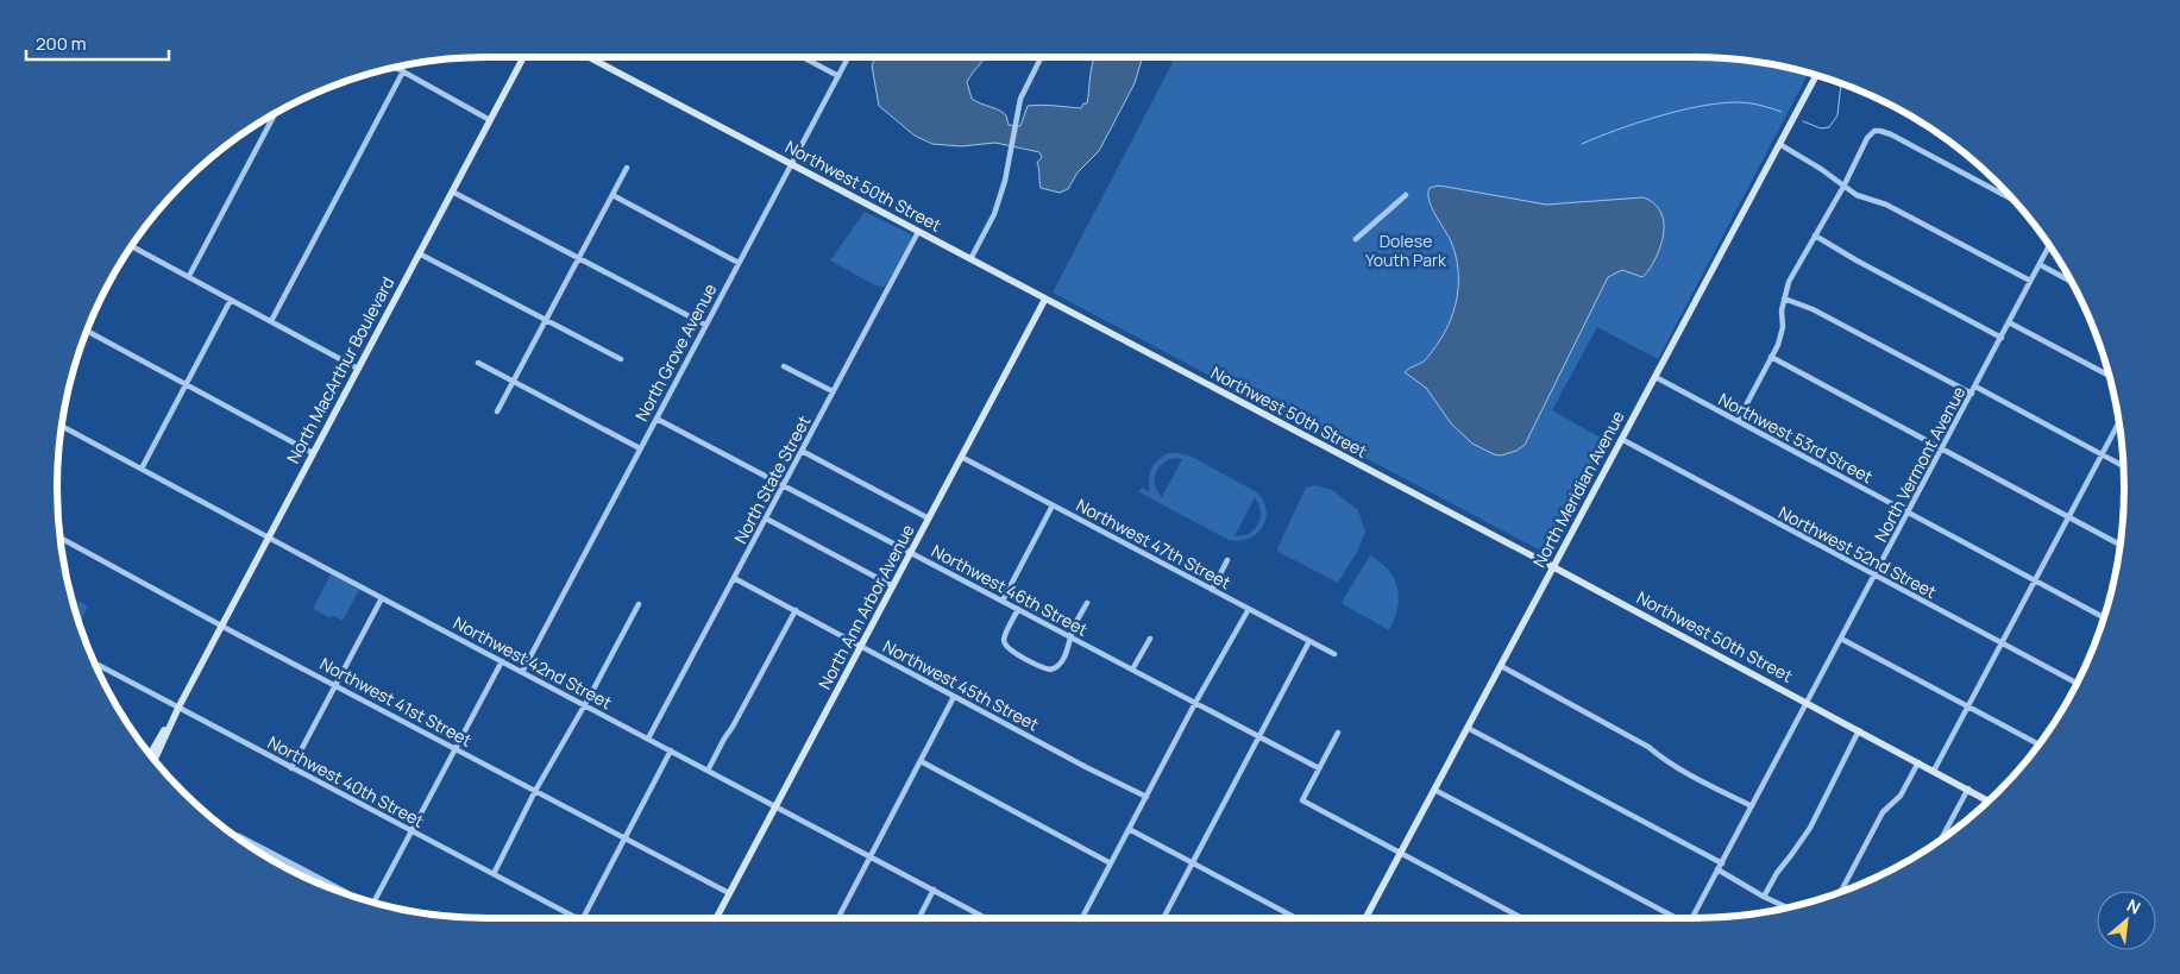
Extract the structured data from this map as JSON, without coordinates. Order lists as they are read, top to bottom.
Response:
{
  "streets": {
    "main road": [
      "Northwest 50th Street",
      "North MacArthur Boulevard",
      "North Meridian Avenue",
      "North Ann Arbor Avenue"
    ],
    "street": [
      "North Grove Avenue",
      "Northwest 53rd Street",
      "North Vermont Avenue",
      "North State Street",
      "Northwest 47th Street",
      "Northwest 52nd Street",
      "Northwest 46th Street",
      "Northwest 42nd Street",
      "Northwest 45th Street",
      "Northwest 41st Street",
      "Northwest 40th Street"
    ]
  },
  "crossings": [
    ["Northwest 50th Street", "North Grove Avenue"],
    ["Northwest 50th Street", "North Vermont Avenue"],
    ["Northwest 50th Street", "North State Street"],
    ["Northwest 50th Street", "North Meridian Avenue"],
    ["Northwest 50th Street", "North Ann Arbor Avenue"],
    ["North Grove Avenue", "Northwest 46th Street"],
    ["North Grove Avenue", "Northwest 42nd Street"],
    ["North MacArthur Boulevard", "Northwest 42nd Street"],
    ["North MacArthur Boulevard", "Northwest 41st Street"],
    ["North MacArthur Boulevard", "Northwest 40th Street"],
    ["Northwest 53rd Street", "North Vermont Avenue"],
    ["Northwest 53rd Street", "North Meridian Avenue"],
    ["North Vermont Avenue", "Northwest 52nd Street"],
    ["North State Street", "Northwest 46th Street"],
    ["North State Street", "Northwest 42nd Street"],
    ["North State Street", "Northwest 45th Street"],
    ["North Meridian Avenue", "Northwest 52nd Street"],
    ["Northwest 47th Street", "North Ann Arbor Avenue"],
    ["Northwest 46th Street", "North Ann Arbor Avenue"],
    ["North Ann Arbor Avenue", "Northwest 42nd Street"],
    ["North Ann Arbor Avenue", "Northwest 45th Street"],
    ["North Ann Arbor Avenue", "Northwest 41st Street"]
  ],
  "parks": ["Dolese Youth Park"],
  "scale_bar": "200 m",
  "north": "top right"
}
